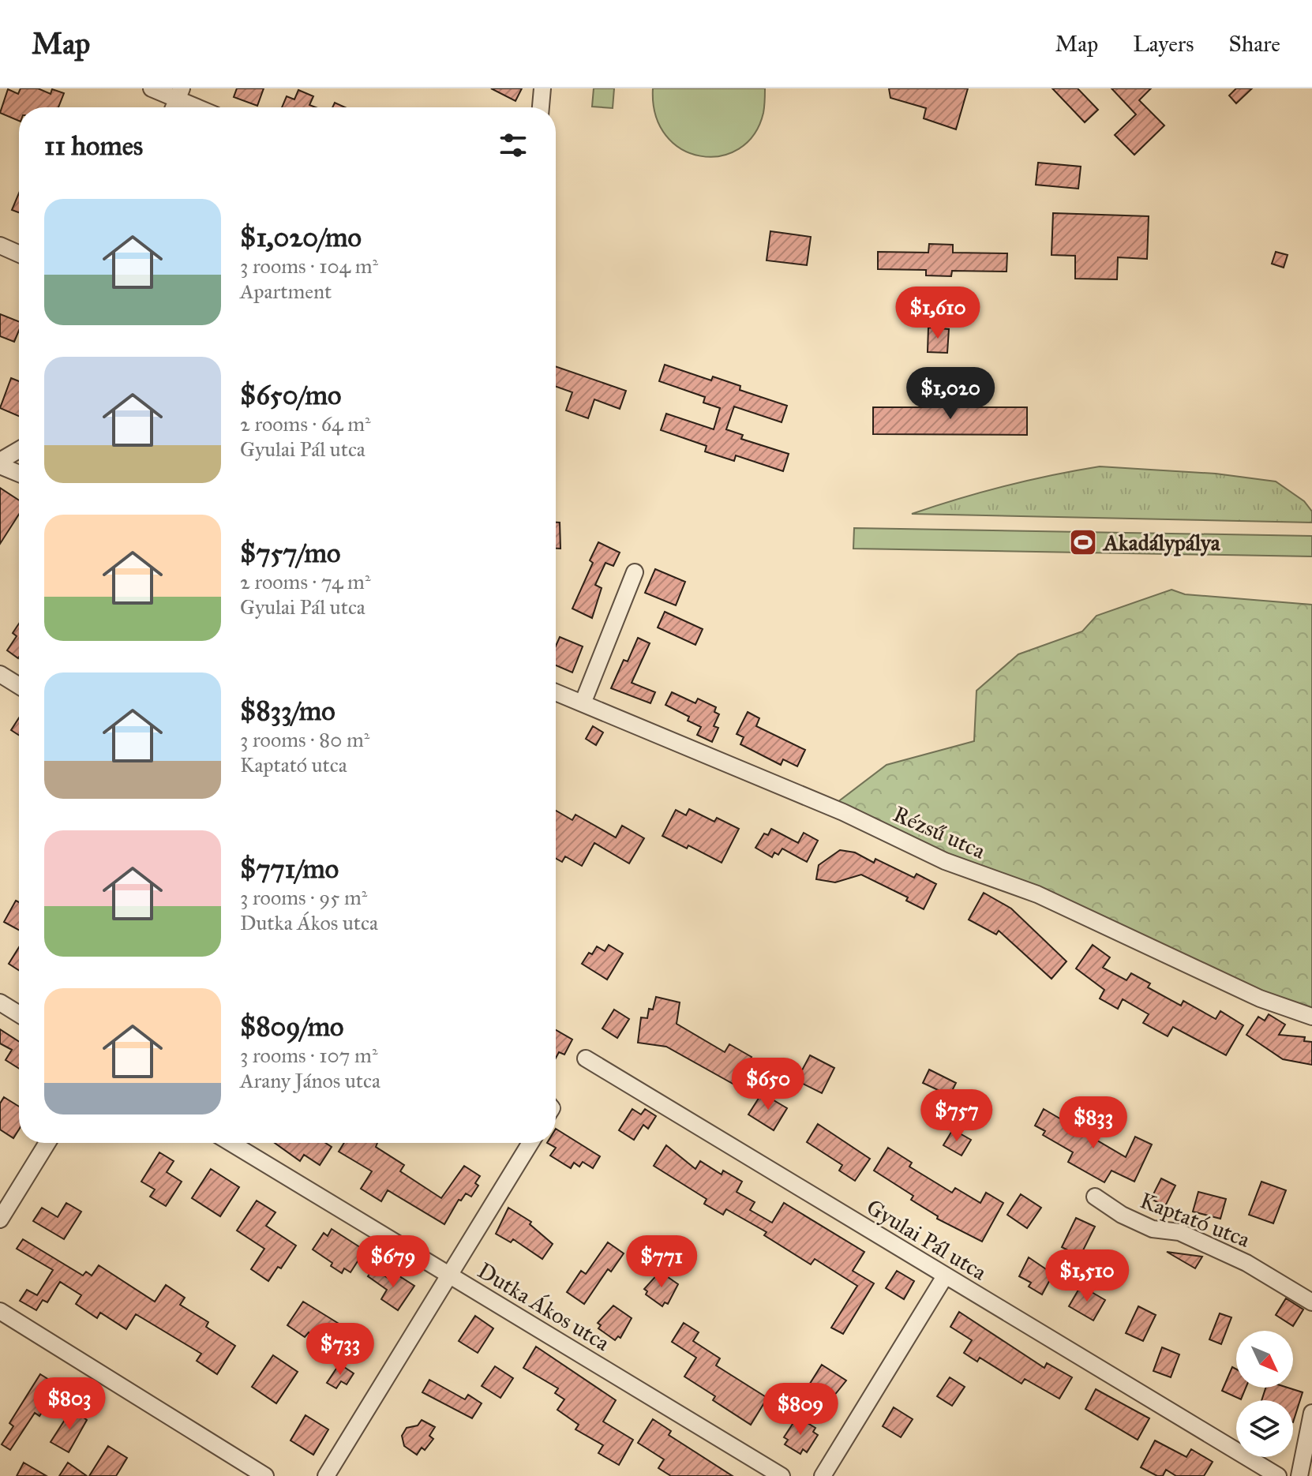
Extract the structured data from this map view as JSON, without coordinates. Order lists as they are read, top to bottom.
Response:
{
  "streets": {
    "street": [
      "Rézsű utca",
      "Kaptató utca",
      "Gyulai Pál utca",
      "Dutka Ákos utca"
    ]
  },
  "places": {
    "sports": ["Akadálypálya"]
  },
  "north": "bottom right",
  "page": {
    "header": "Map",
    "nav": ["Map", "Layers", "Share"],
    "heading": "11 homes",
    "list": [
      {
        "name": "$1,020/mo",
        "note": "3 rooms · 104 m² · Apartment"
      },
      {
        "name": "$650/mo",
        "note": "2 rooms · 64 m² · Gyulai Pál utca"
      },
      {
        "name": "$757/mo",
        "note": "2 rooms · 74 m² · Gyulai Pál utca"
      },
      {
        "name": "$833/mo",
        "note": "3 rooms · 80 m² · Kaptató utca"
      },
      {
        "name": "$771/mo",
        "note": "3 rooms · 95 m² · Dutka Ákos utca"
      },
      {
        "name": "$809/mo",
        "note": "3 rooms · 107 m² · Arany János utca"
      }
    ],
    "price": [
      "$1,610",
      "$1,020",
      "$650",
      "$757",
      "$833",
      "$679",
      "$771",
      "$1,510",
      "$733",
      "$803",
      "$809"
    ]
  }
}
